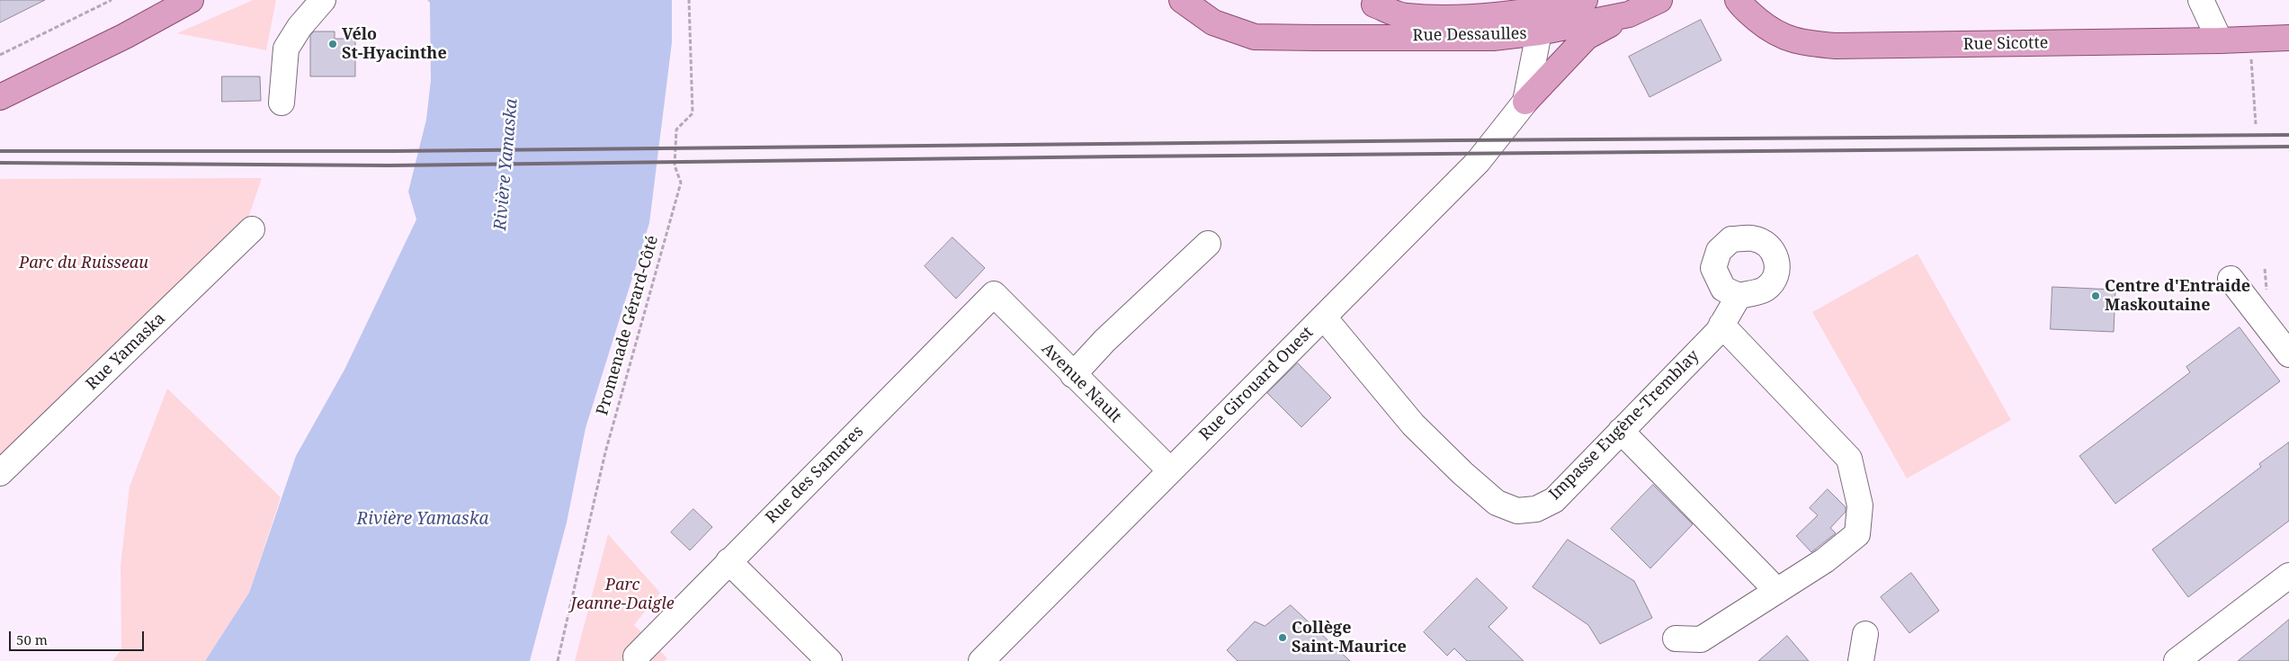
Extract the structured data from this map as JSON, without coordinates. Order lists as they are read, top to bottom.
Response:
{
  "streets": {
    "main road": ["Rue Dessaulles", "Rue Sicotte"],
    "street": [
      "Rue Yamaska",
      "Avenue Nault",
      "Rue Girouard Ouest",
      "Impasse Eugène-Tremblay",
      "Rue des Samares"
    ],
    "path": ["Promenade Gérard-Côté"]
  },
  "crossings": [
    ["Avenue Nault", "Rue Girouard Ouest"],
    ["Avenue Nault", "Rue des Samares"],
    ["Rue Girouard Ouest", "Impasse Eugène-Tremblay"]
  ],
  "water": ["Rivière Yamaska"],
  "parks": ["Parc du Ruisseau", "Parc Jeanne-Daigle"],
  "places": ["Vélo St-Hyacinthe", "Centre d'Entraide Maskoutaine", "Collège Saint-Maurice"],
  "scale_bar": "50 m"
}
